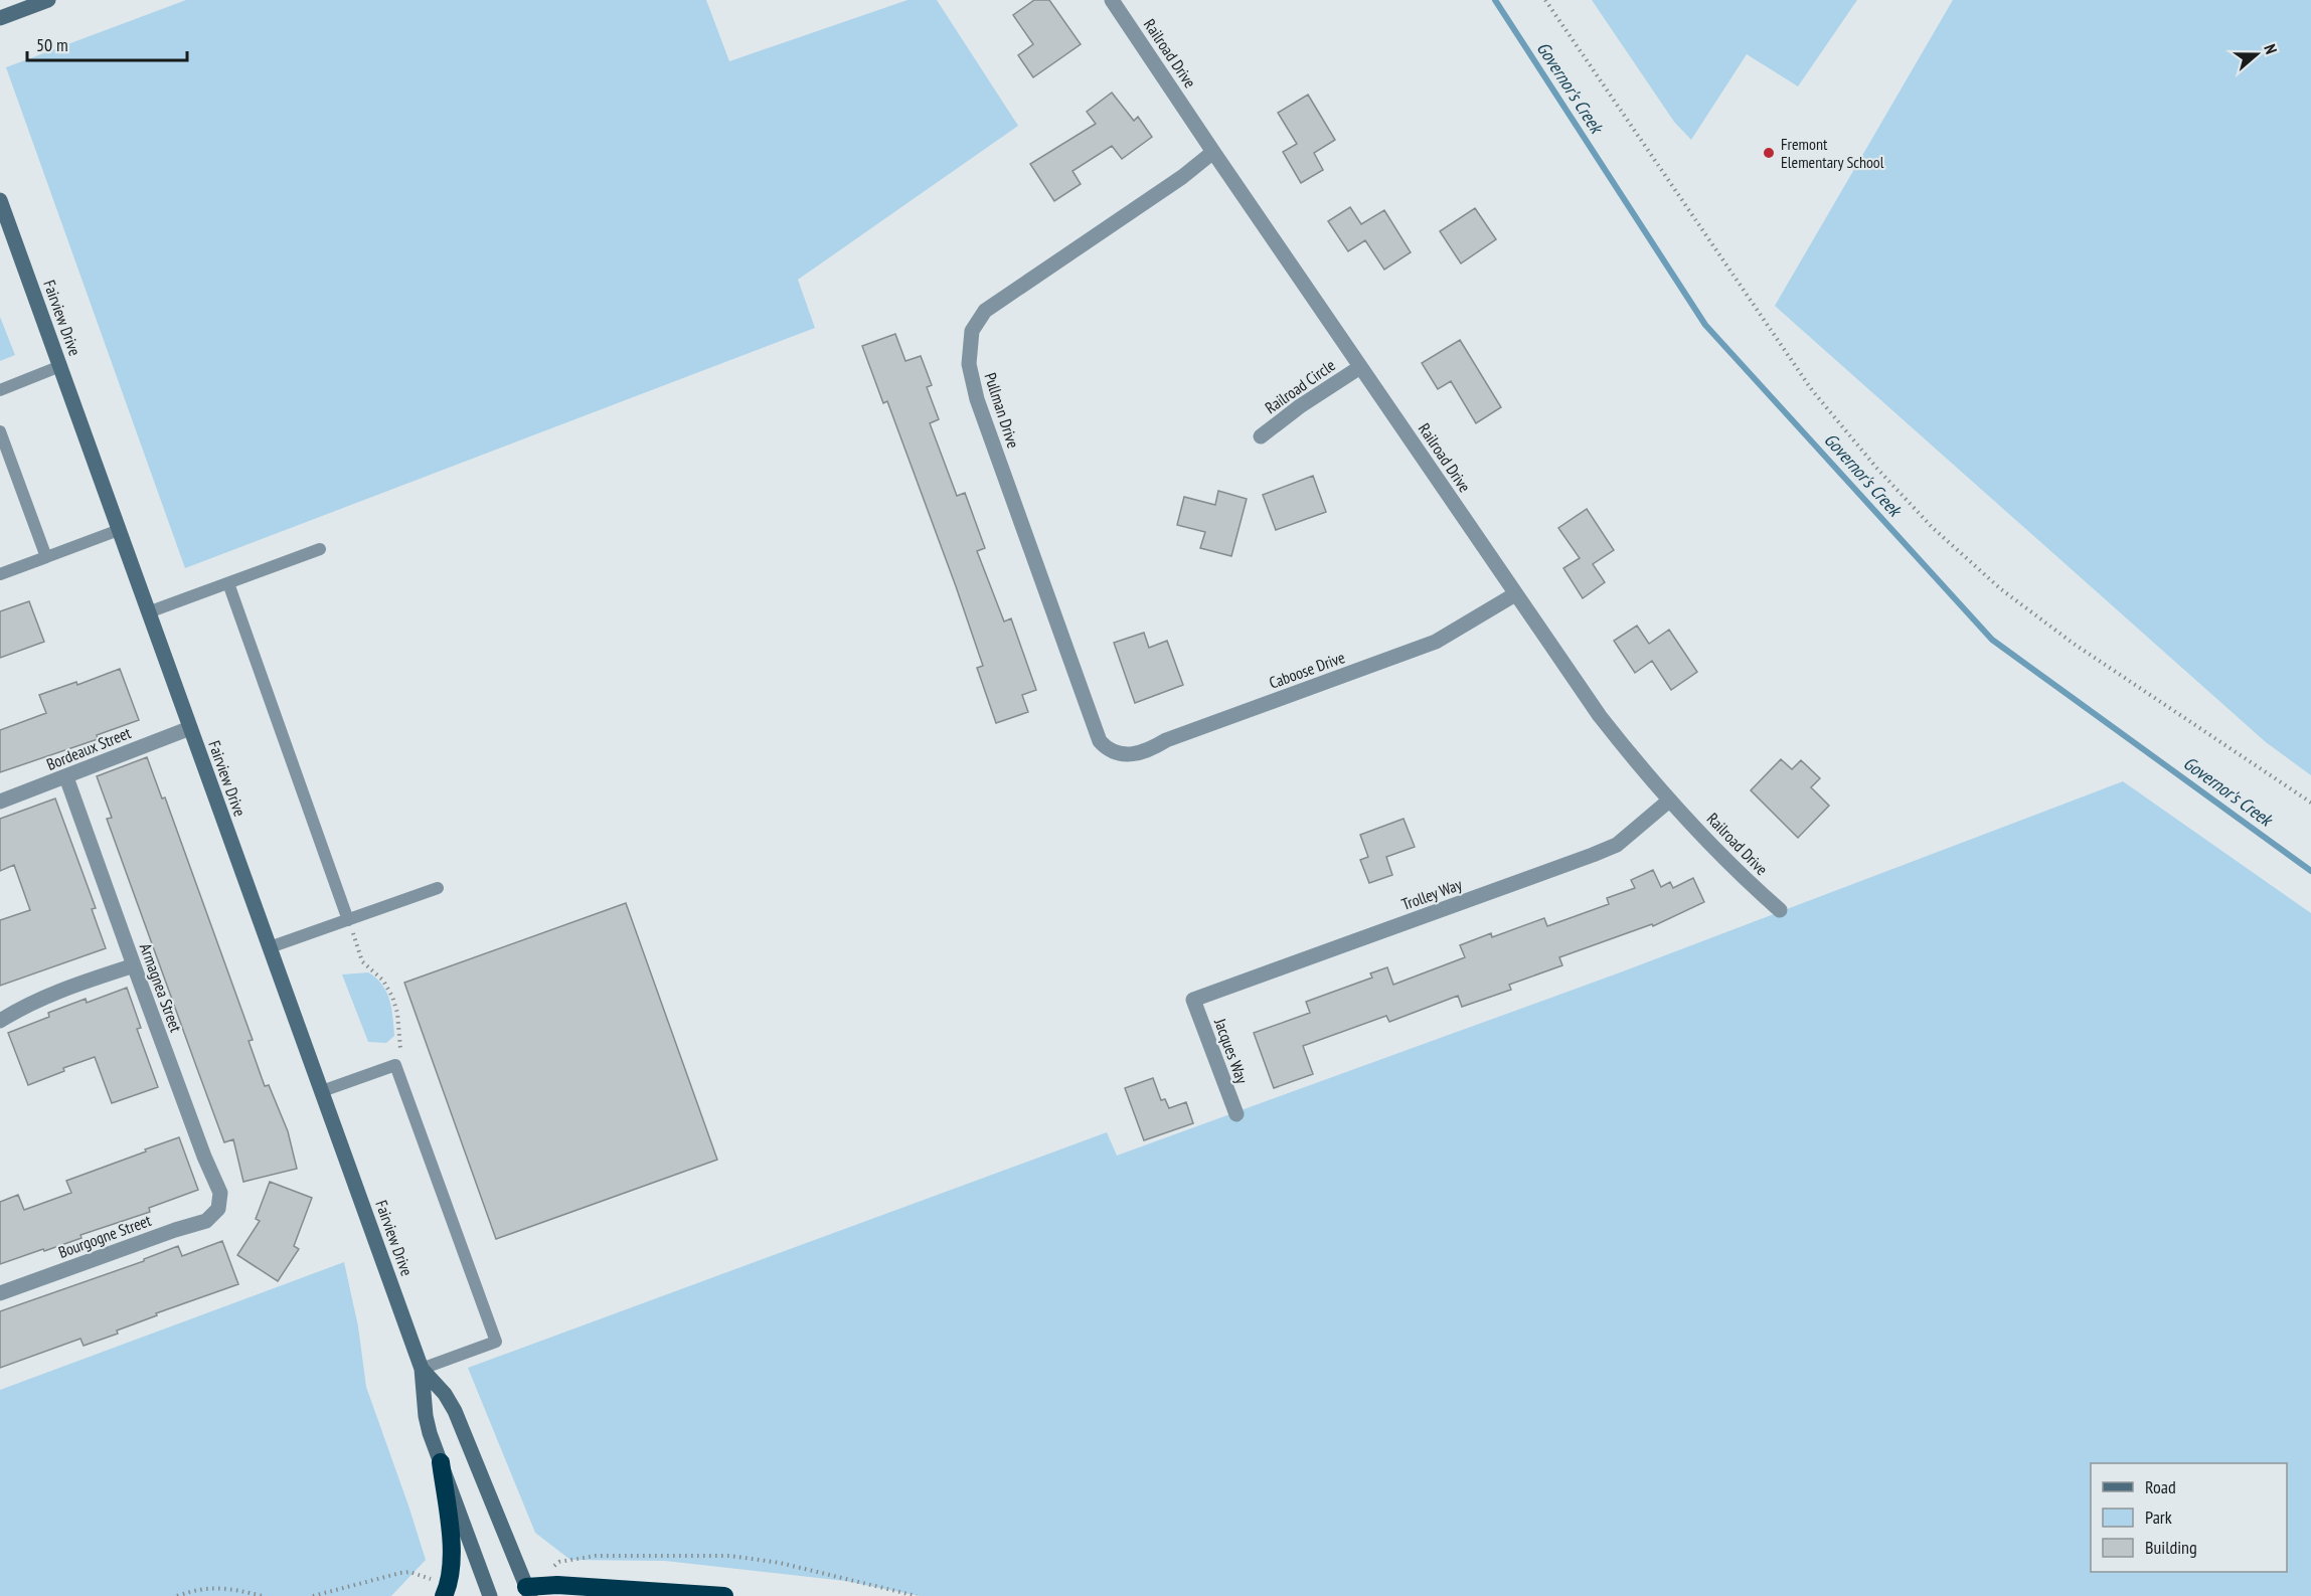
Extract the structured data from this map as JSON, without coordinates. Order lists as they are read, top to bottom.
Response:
{
  "streets": {
    "main road": ["Fairview Drive"],
    "street": [
      "Railroad Drive",
      "Railroad Circle",
      "Pullman Drive",
      "Caboose Drive",
      "Bordeaux Street",
      "Trolley Way",
      "Armagnea Street",
      "Jacques Way",
      "Bourgogne Street"
    ]
  },
  "crossings": [
    ["Railroad Drive", "Railroad Circle"],
    ["Railroad Drive", "Pullman Drive"],
    ["Railroad Drive", "Caboose Drive"],
    ["Railroad Drive", "Trolley Way"],
    ["Fairview Drive", "Bordeaux Street"],
    ["Pullman Drive", "Caboose Drive"],
    ["Bordeaux Street", "Armagnea Street"],
    ["Trolley Way", "Jacques Way"],
    ["Armagnea Street", "Bourgogne Street"]
  ],
  "water": ["Governor's Creek"],
  "places": ["Fremont Elementary School"],
  "legend": ["Road", "Park", "Building"],
  "scale_bar": "50 m",
  "north": "right"
}
